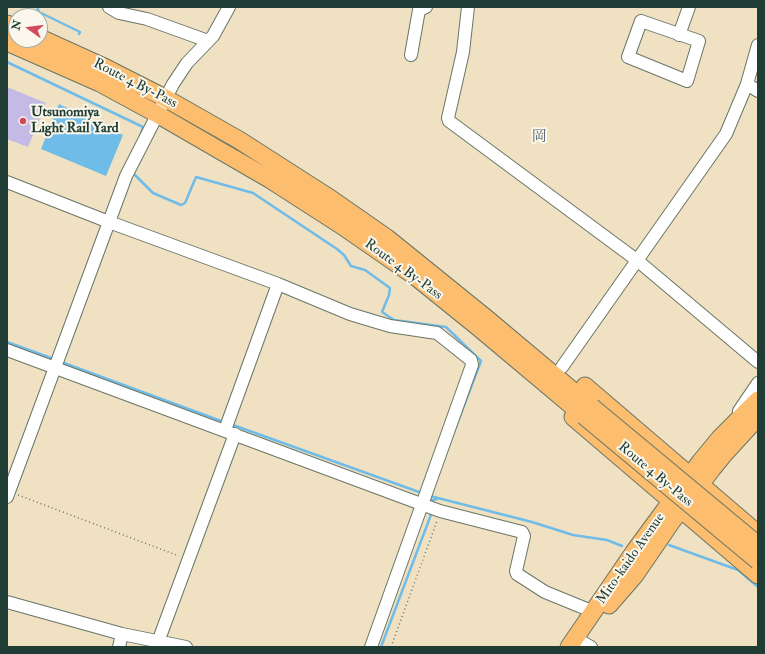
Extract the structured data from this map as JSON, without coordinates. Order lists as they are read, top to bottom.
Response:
{
  "streets": {
    "highway": ["Route 4 By-Pass", "Mito-kaido Avenue"]
  },
  "districts": ["岡"],
  "places": ["Utsunomiya Light Rail Yard"],
  "north": "left"
}
